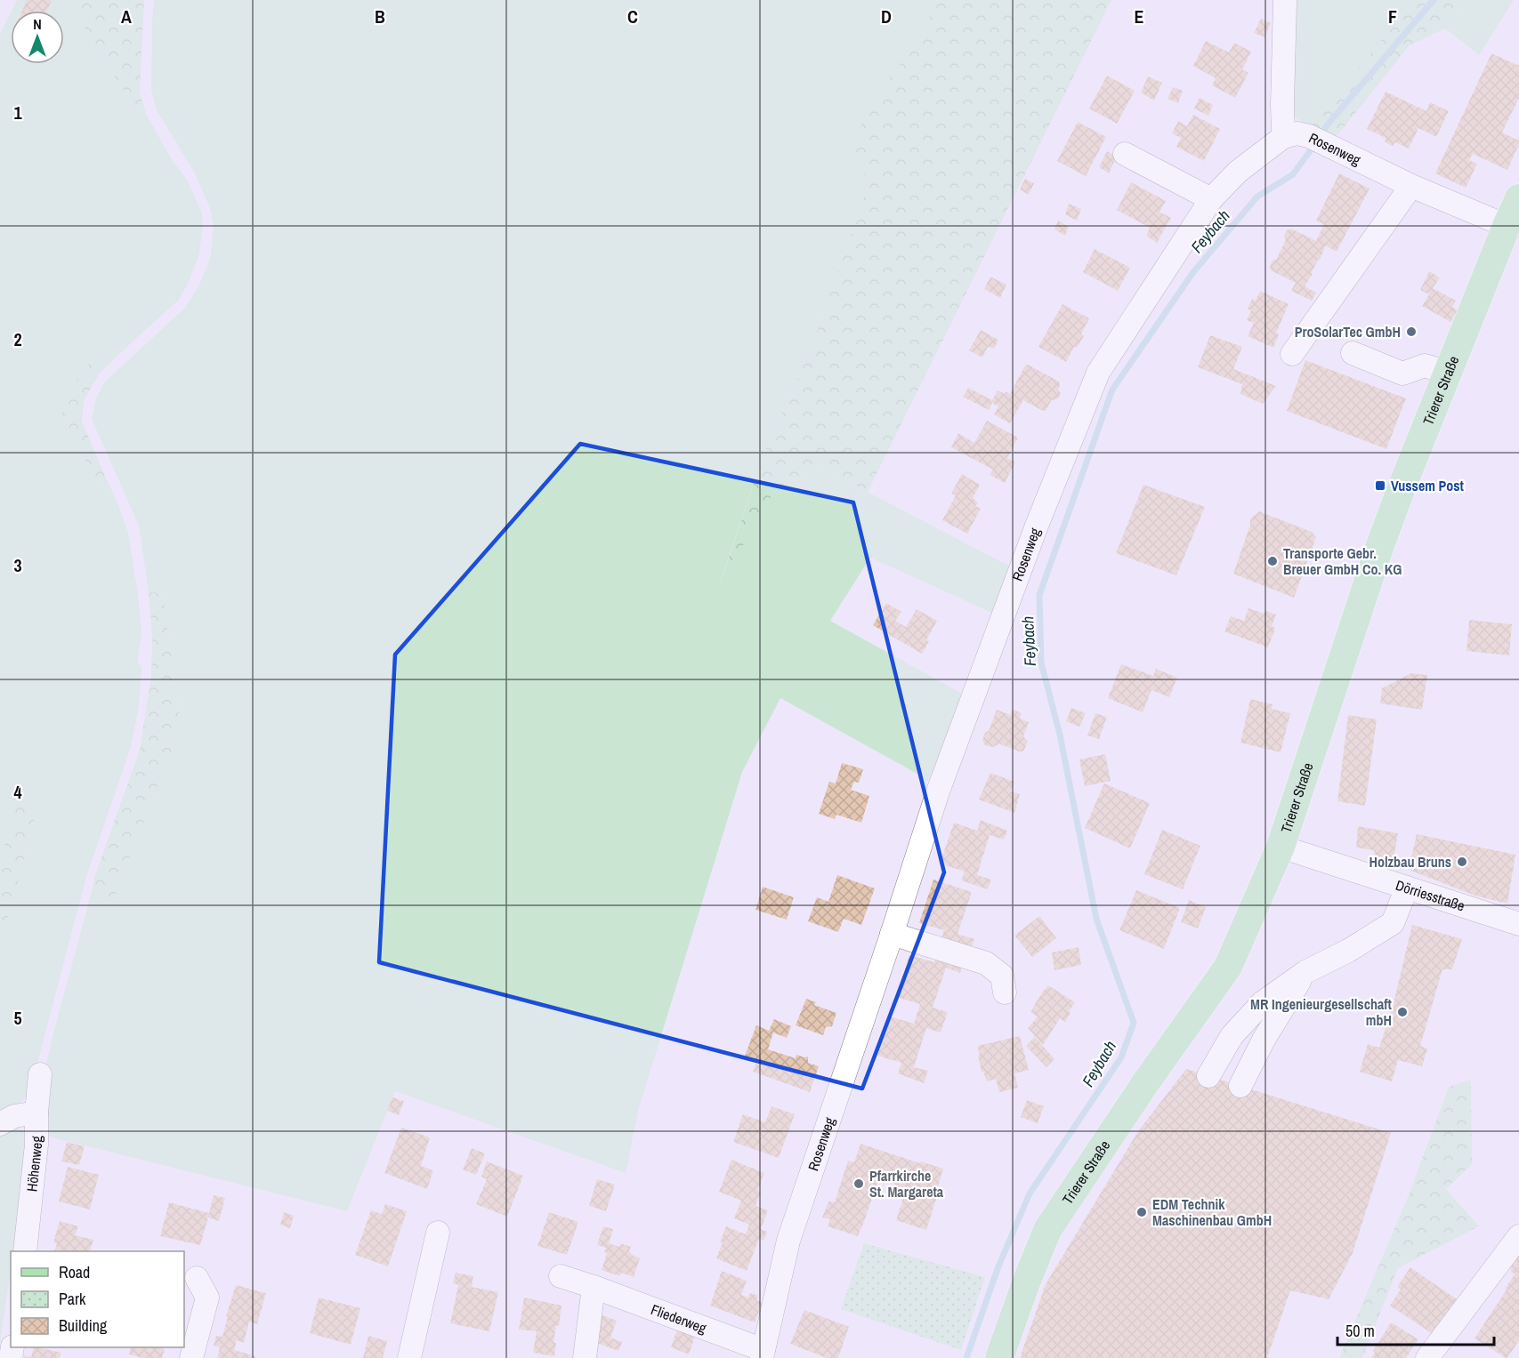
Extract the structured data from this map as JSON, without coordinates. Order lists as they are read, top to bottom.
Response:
{
  "streets": {
    "main road": ["Trierer Straße"],
    "street": [
      "Rosenweg",
      "Dörriesstraße",
      "Höhenweg",
      "Fliederweg"
    ]
  },
  "crossings": [
    ["Rosenweg", "Trierer Straße"],
    ["Rosenweg", "Fliederweg"],
    ["Trierer Straße", "Dörriesstraße"]
  ],
  "water": ["Feybach"],
  "places": {
    "other": [
      "ProSolarTec GmbH",
      "Transporte Gebr. Breuer GmbH Co. KG",
      "Holzbau Bruns",
      "MR Ingenieurgesellschaft mbH",
      "Pfarrkirche St. Margareta",
      "EDM Technik Maschinenbau GmbH"
    ],
    "transit": ["Vussem Post"]
  },
  "legend": ["Road", "Park", "Building"],
  "scale_bar": "50 m",
  "north": "top",
  "grid": {
    "columns": [
      "A",
      "B",
      "C",
      "D",
      "E",
      "F"
    ],
    "rows": [
      "1",
      "2",
      "3",
      "4",
      "5"
    ]
  }
}
